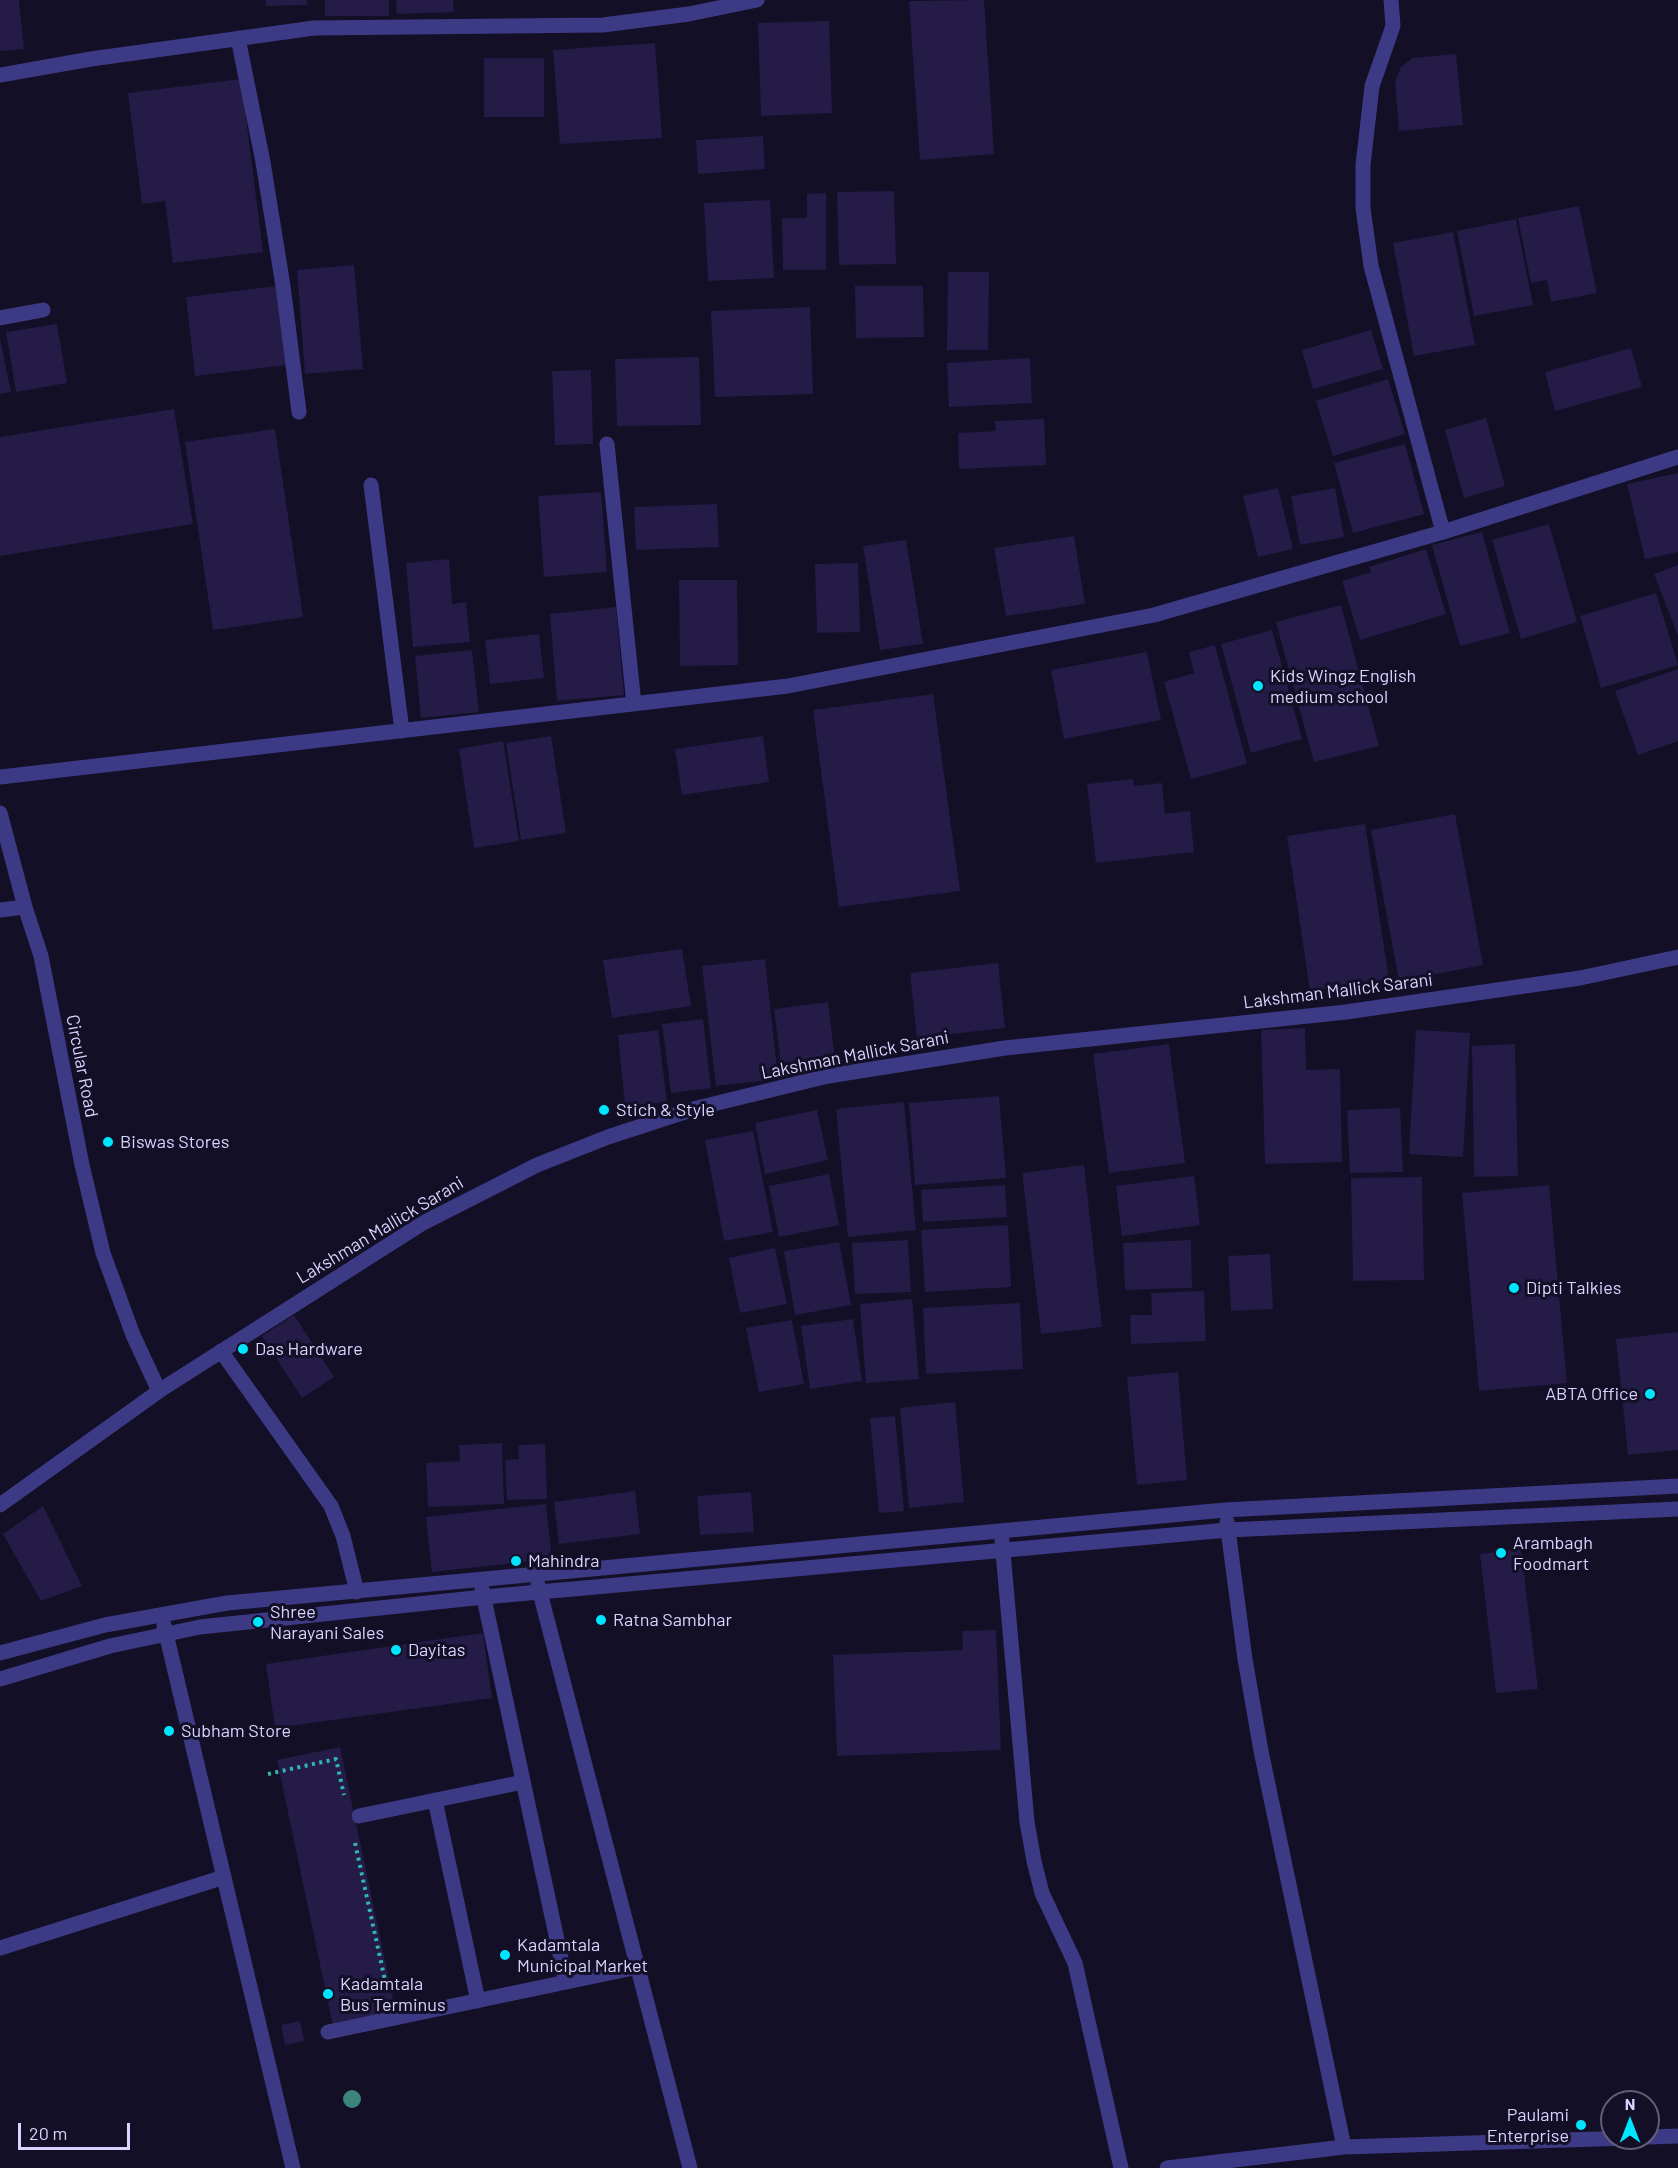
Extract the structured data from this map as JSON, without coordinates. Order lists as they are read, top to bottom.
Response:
{
  "streets": {
    "street": ["Lakshman Mallick Sarani", "Circular Road"]
  },
  "crossings": [
    ["Lakshman Mallick Sarani", "Circular Road"]
  ],
  "places": [
    "Kids Wingz English medium school",
    "Stich & Style",
    "Biswas Stores",
    "Dipti Talkies",
    "Das Hardware",
    "ABTA Office",
    "Arambagh Foodmart",
    "Mahindra",
    "Ratna Sambhar",
    "Shree Narayani Sales",
    "Dayitas",
    "Subham Store",
    "Kadamtala Municipal Market",
    "Kadamtala Bus Terminus",
    "Paulami Enterprise"
  ],
  "scale_bar": "20 m",
  "north": "top"
}
